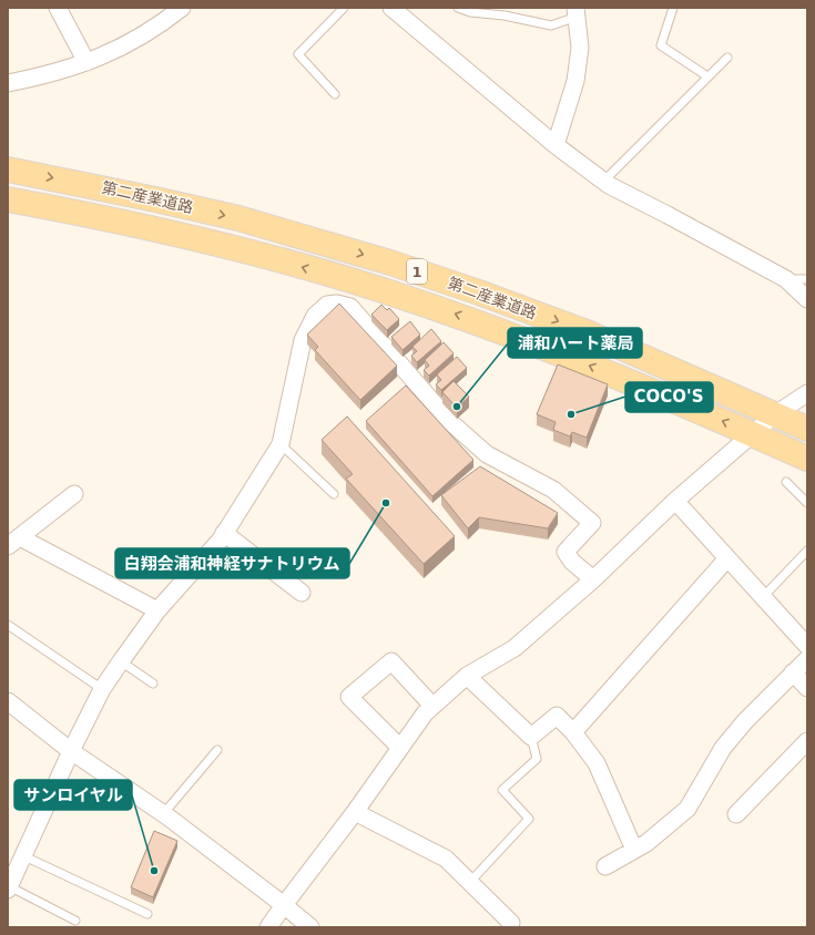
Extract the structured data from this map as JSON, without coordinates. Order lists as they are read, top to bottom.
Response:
{
  "streets": {
    "main road": ["第二産業道路", "1"]
  },
  "places": [
    "浦和ハート薬局",
    "COCO'S",
    "白翔会浦和神経サナトリウム",
    "サンロイヤル"
  ]
}
